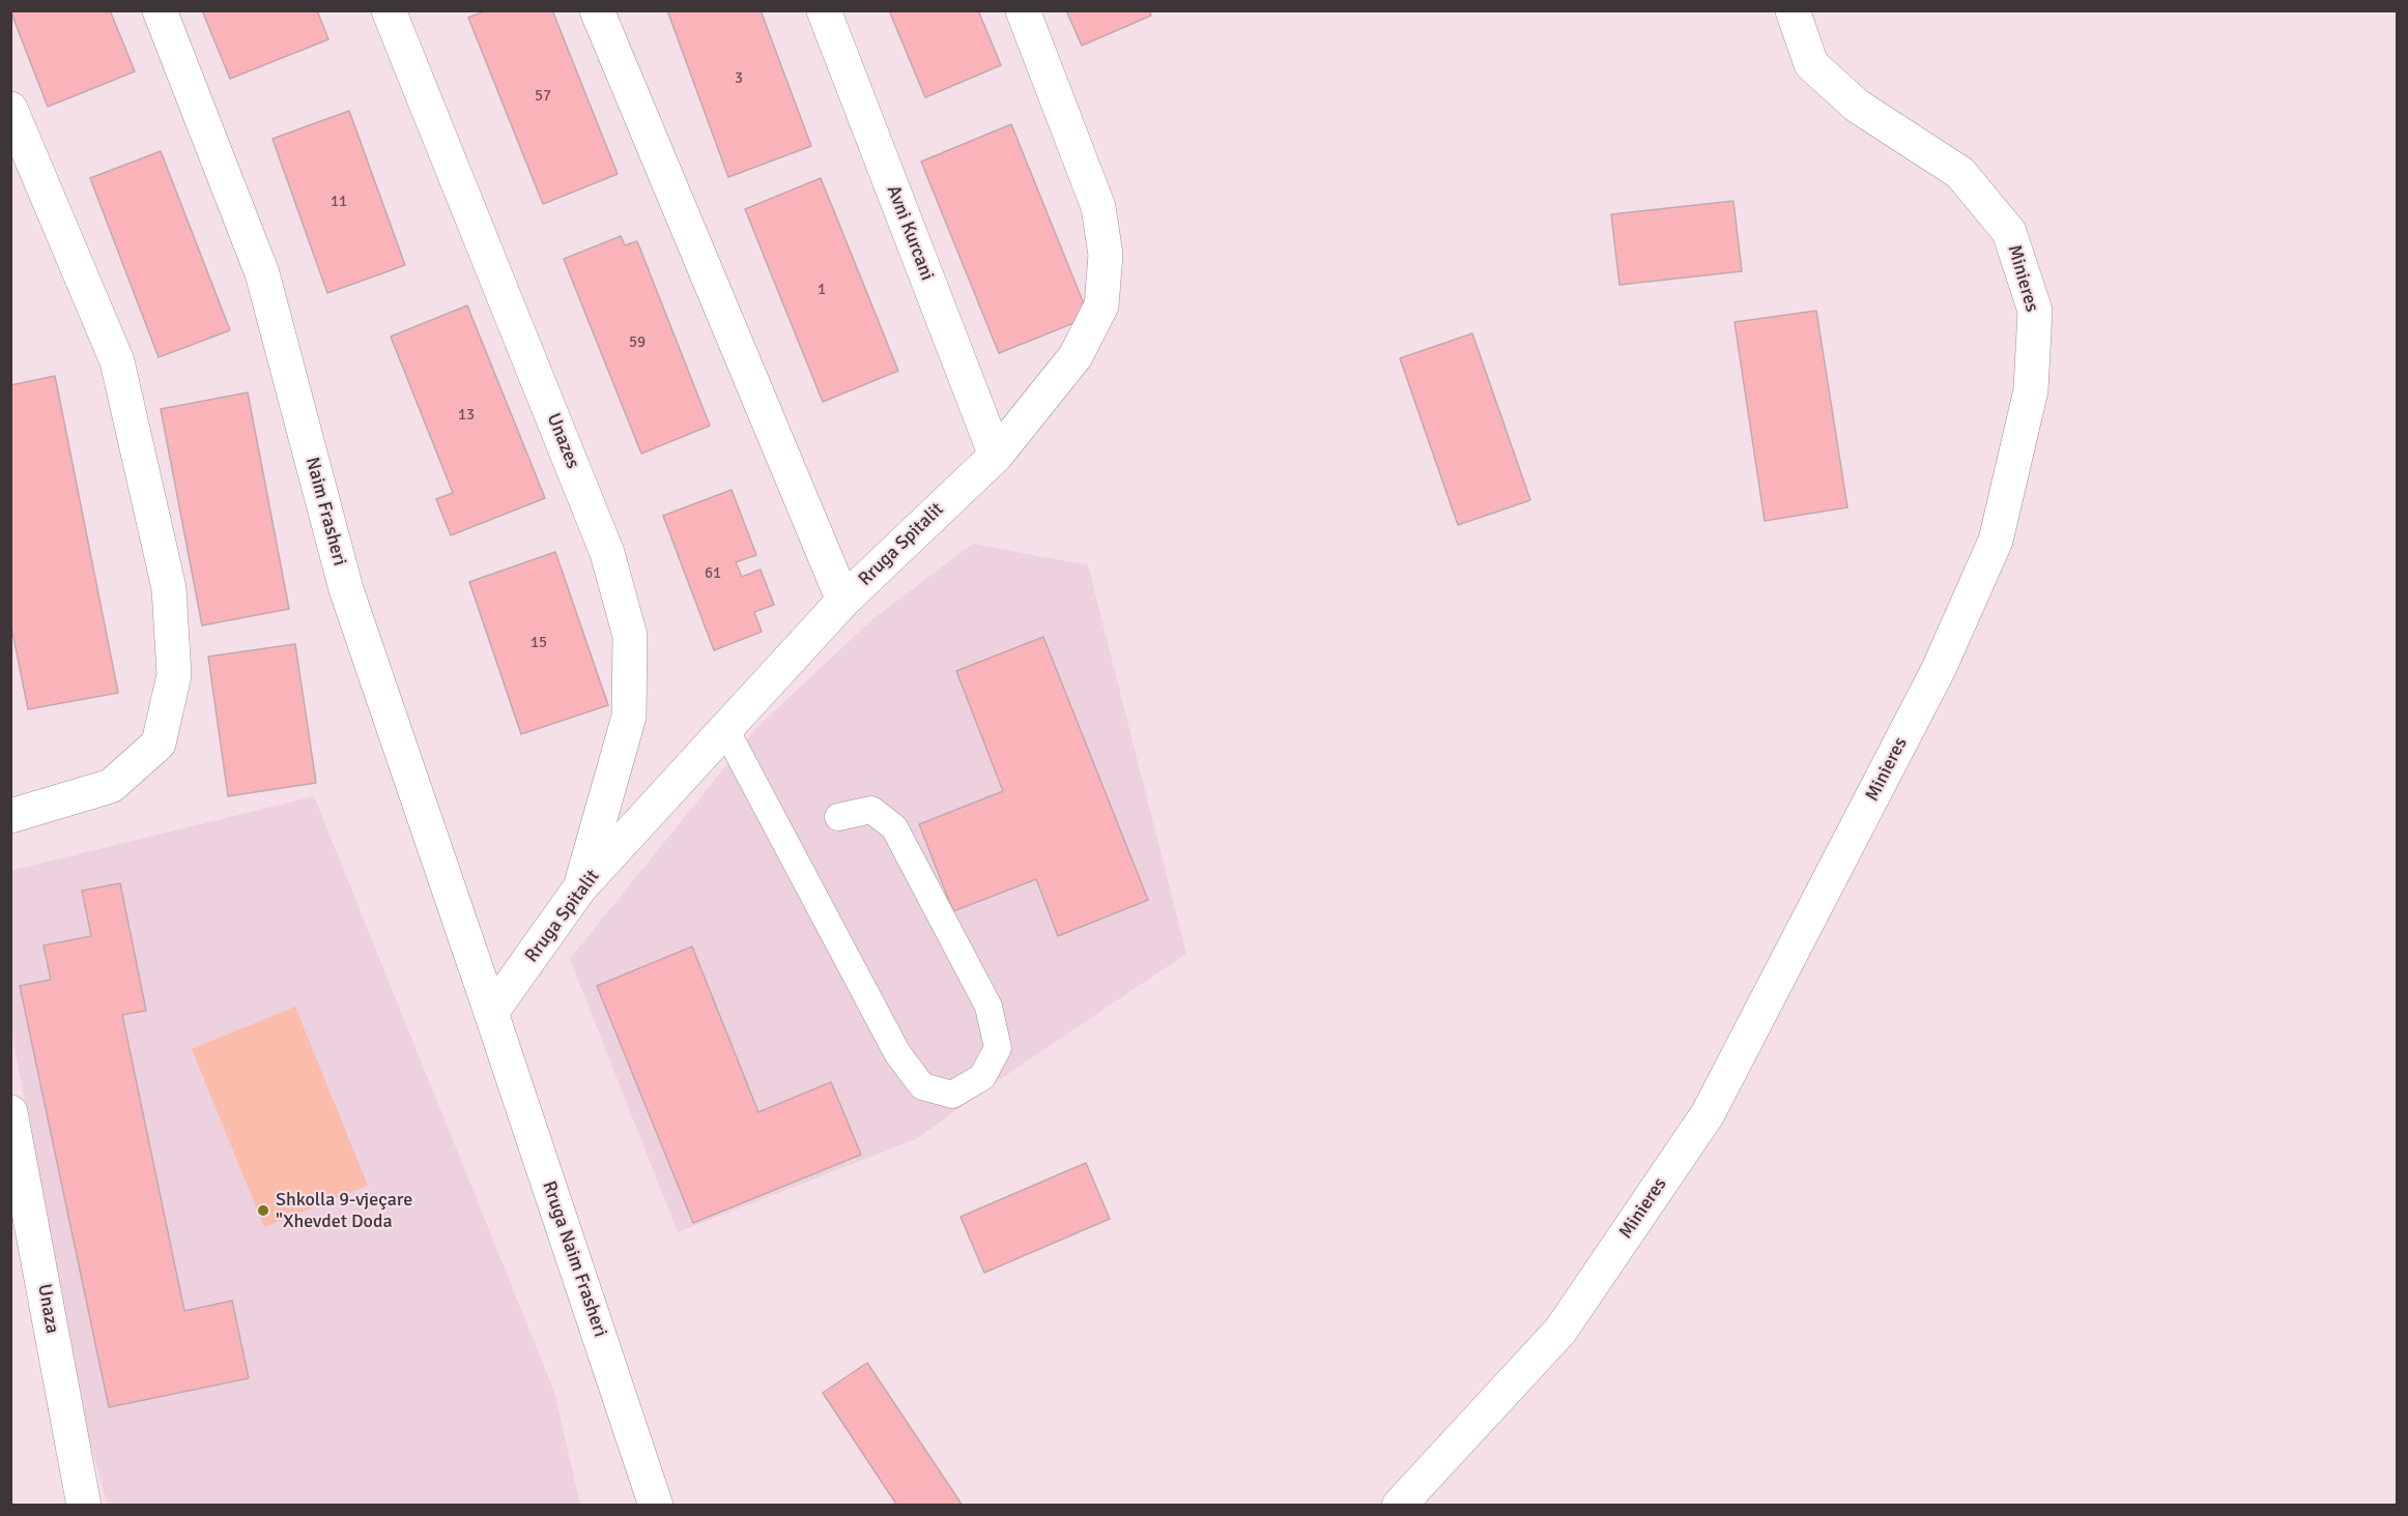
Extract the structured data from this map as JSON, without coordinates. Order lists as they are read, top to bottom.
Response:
{
  "streets": {
    "street": [
      "Avni Kurcani",
      "Minieres",
      "Unazes",
      "Naim Frasheri",
      "Rruga Spitalit",
      "Rruga Naim Frasheri",
      "Unaza"
    ]
  },
  "crossings": [
    ["Avni Kurcani", "Rruga Spitalit"],
    ["Unazes", "Rruga Spitalit"],
    ["Naim Frasheri", "Rruga Spitalit"],
    ["Naim Frasheri", "Rruga Naim Frasheri"],
    ["Rruga Spitalit", "Rruga Naim Frasheri"]
  ],
  "places": ["Shkolla 9-vjeçare \"Xhevdet Doda"],
  "house_numbers": [
    "3",
    "57",
    "11",
    "1",
    "59",
    "13",
    "61",
    "15"
  ]
}
